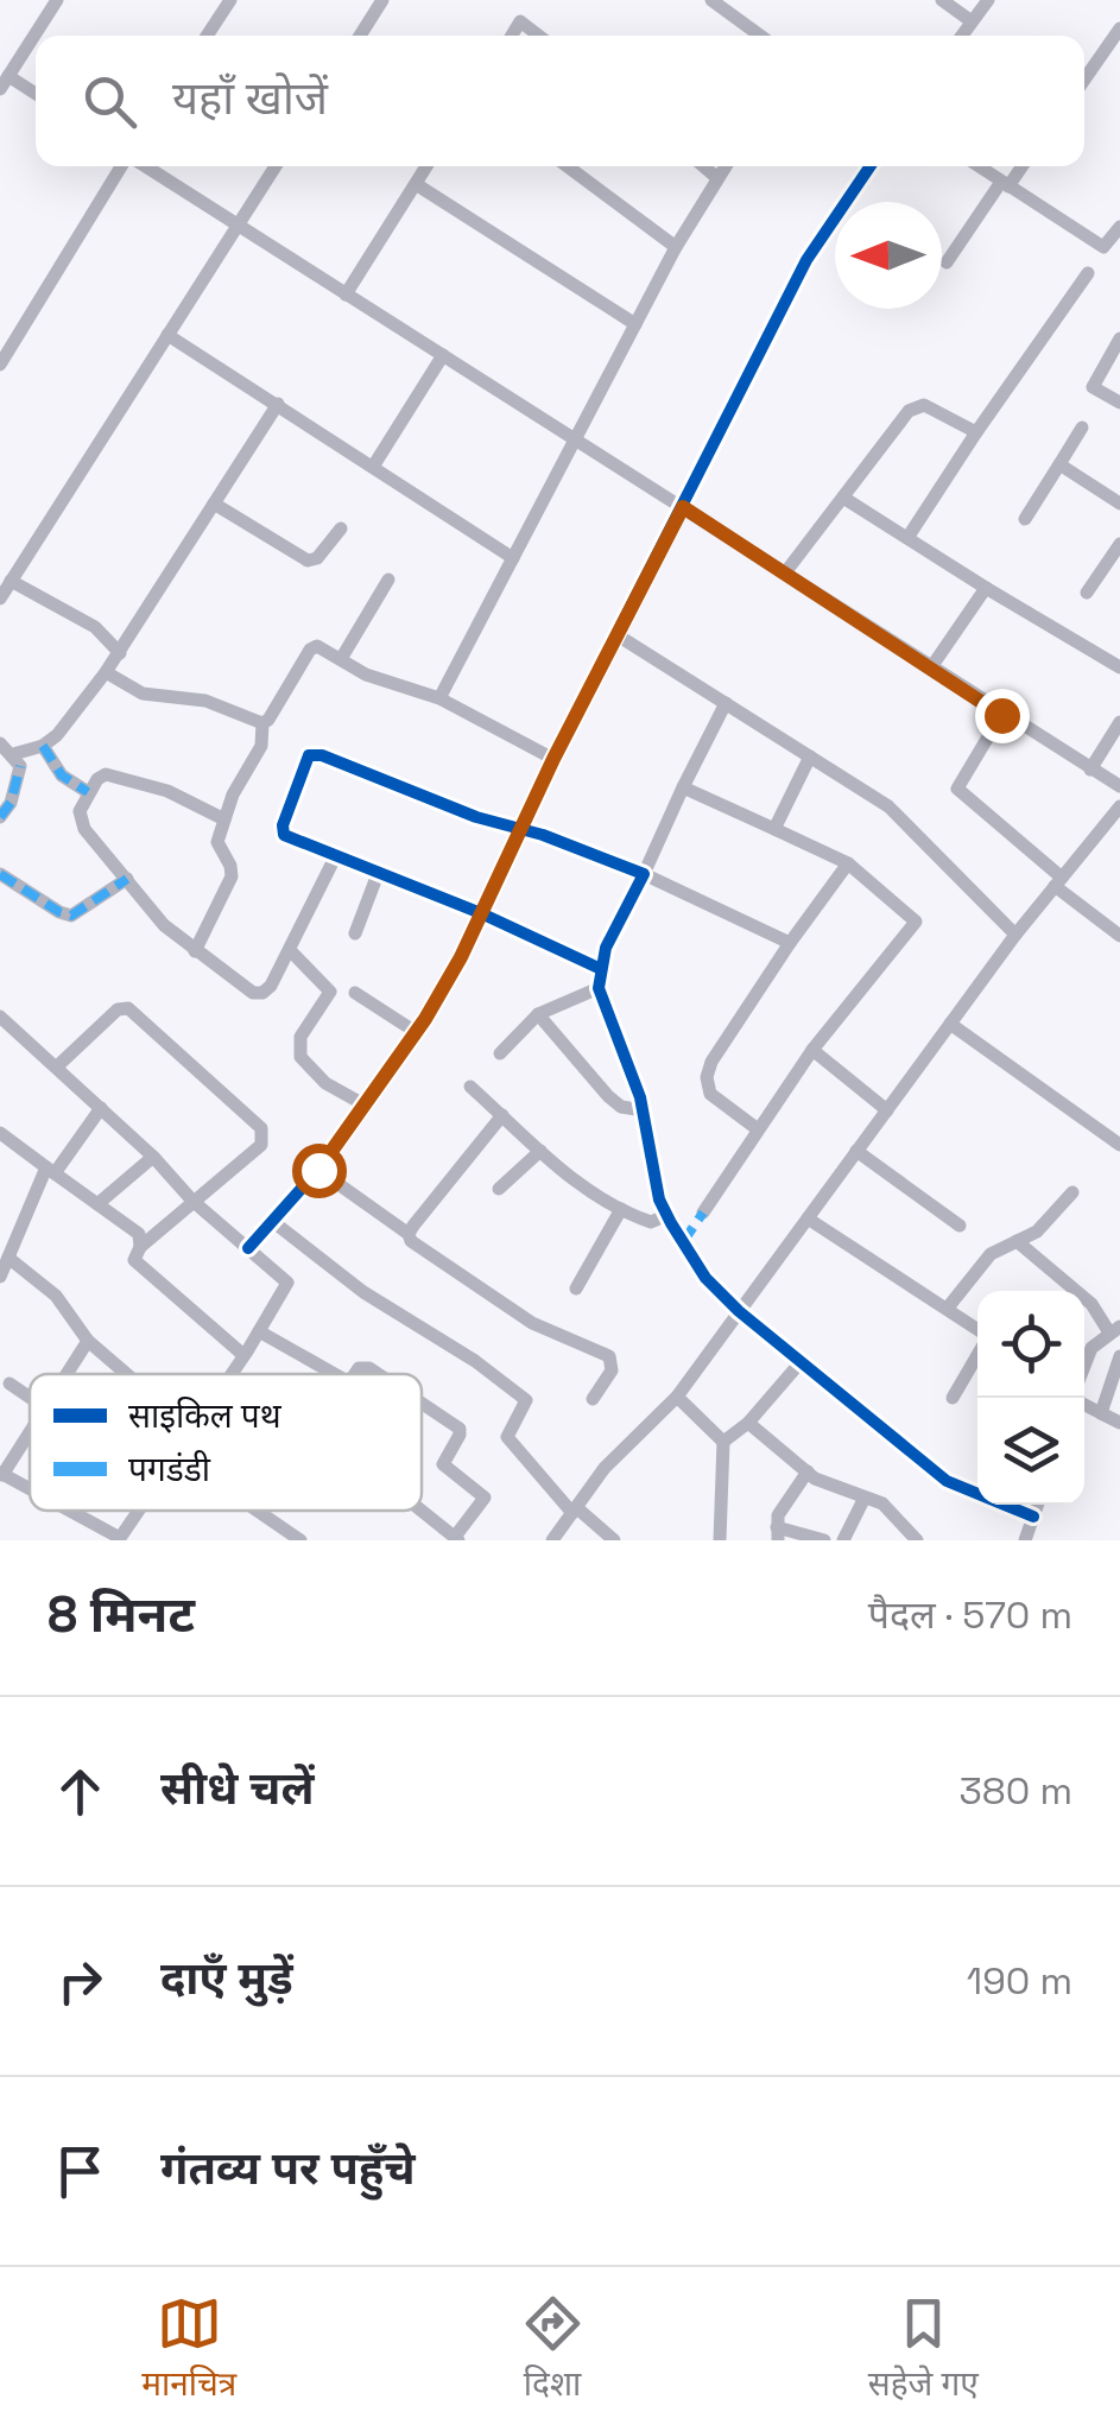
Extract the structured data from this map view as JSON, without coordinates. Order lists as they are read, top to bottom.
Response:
{
  "legend": ["साइकिल पथ", "पगडंडी"],
  "north": "left",
  "page": {
    "search": "यहाँ खोजें",
    "heading": ["8 मिनट", "पैदल · 570 m"],
    "list": [
      ["सीधे चलें", "380 m"],
      ["दाएँ मुड़ें", "190 m"],
      "गंतव्य पर पहुँचे"
    ],
    "nav": ["मानचित्र", "दिशा", "सहेजे गए"]
  }
}
